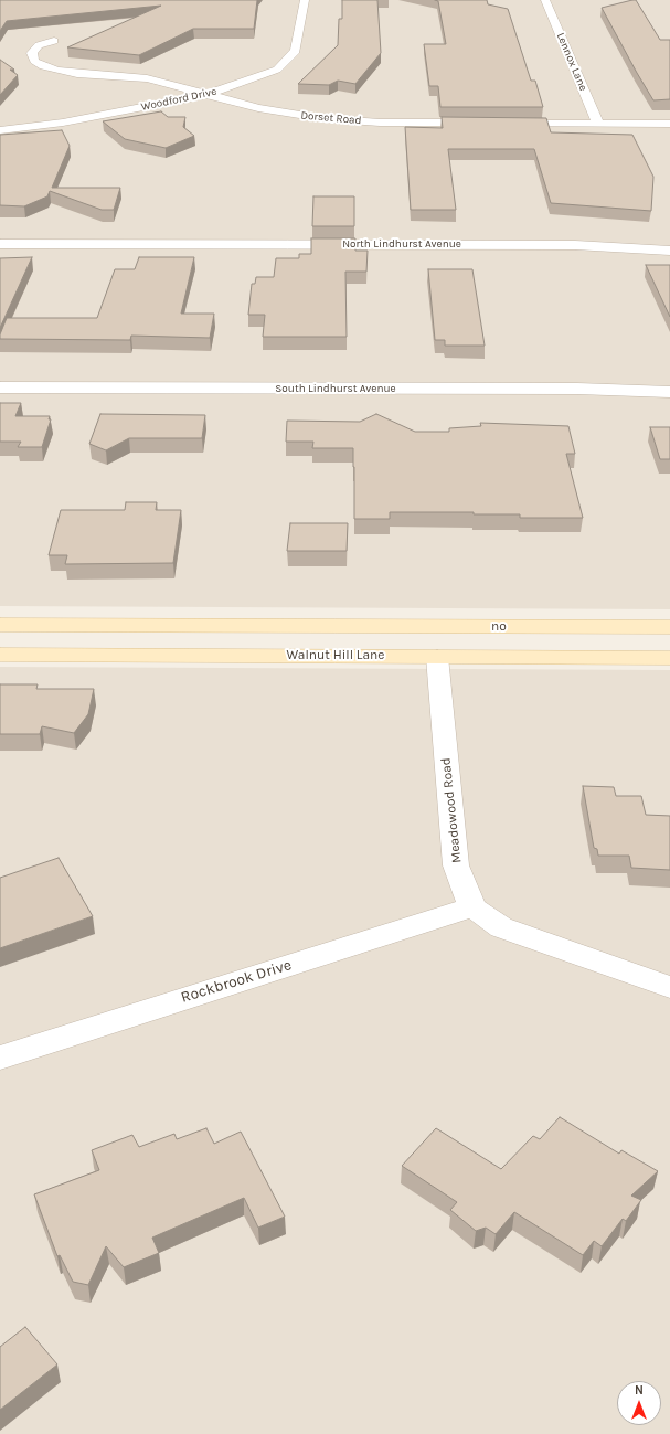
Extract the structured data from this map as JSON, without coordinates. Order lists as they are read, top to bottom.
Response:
{
  "streets": {
    "main road": ["no", "Walnut Hill Lane"],
    "street": [
      "Lennox Lane",
      "Woodford Drive",
      "Dorset Road",
      "North Lindhurst Avenue",
      "South Lindhurst Avenue",
      "Meadowood Road",
      "Rockbrook Drive"
    ]
  },
  "crossings": [
    ["Woodford Drive", "Dorset Road"],
    ["Walnut Hill Lane", "Meadowood Road"],
    ["Meadowood Road", "Rockbrook Drive"]
  ],
  "north": "top"
}
